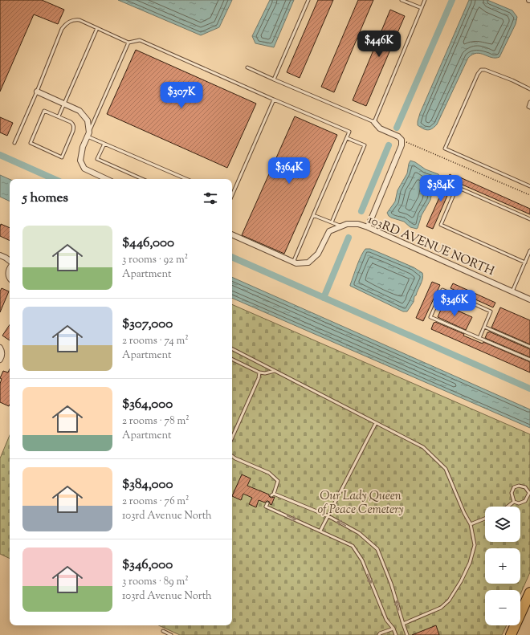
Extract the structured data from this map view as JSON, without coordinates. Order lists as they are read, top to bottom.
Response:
{
  "streets": {
    "street": ["103RD AVENUE NORTH"]
  },
  "parks": ["Our Lady Queen of Peace Cemetery"],
  "page": {
    "price": [
      "$446K",
      "$307K",
      "$364K",
      "$384K",
      "$346K"
    ],
    "heading": "5 homes",
    "list": [
      {
        "name": "$446,000",
        "note": "3 rooms · 92 m² · Apartment"
      },
      {
        "name": "$307,000",
        "note": "2 rooms · 74 m² · Apartment"
      },
      {
        "name": "$364,000",
        "note": "2 rooms · 78 m² · Apartment"
      },
      {
        "name": "$384,000",
        "note": "2 rooms · 76 m² · 103rd Avenue North"
      },
      {
        "name": "$346,000",
        "note": "3 rooms · 89 m² · 103rd Avenue North"
      }
    ],
    "map_buttons": ["+", "−"]
  }
}
